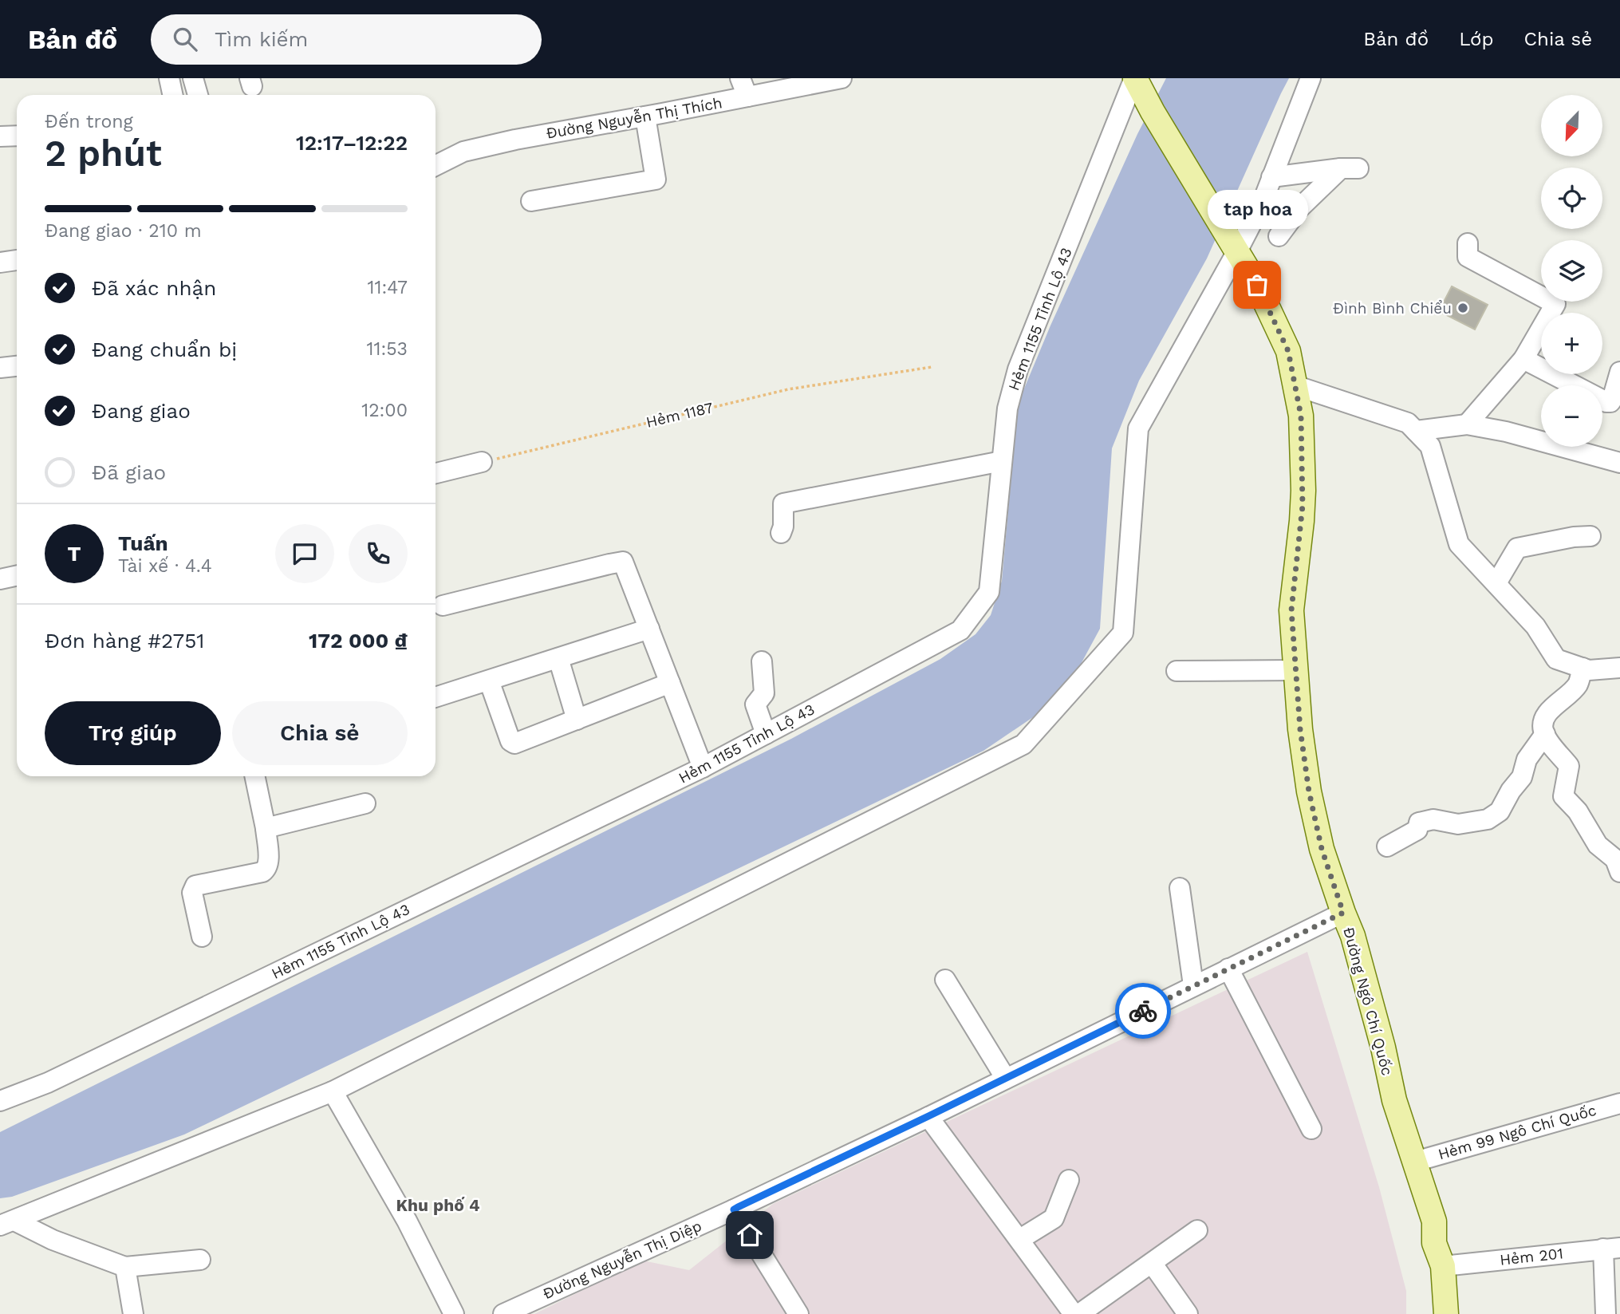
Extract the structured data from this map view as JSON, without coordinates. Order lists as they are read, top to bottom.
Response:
{
  "streets": {
    "main road": ["Đường Ngô Chí Quốc"],
    "street": [
      "Đường Nguyễn Thị Thích",
      "Hẻm 1155 Tỉnh Lộ 43",
      "Hẻm 99 Ngô Chí Quốc",
      "Hẻm 201",
      "Đường Nguyễn Thị Diệp"
    ],
    "path": ["Hẻm 1187"]
  },
  "crossings": [
    ["Hẻm 1155 Tỉnh Lộ 43", "Đường Ngô Chí Quốc"],
    ["Đường Ngô Chí Quốc", "Hẻm 99 Ngô Chí Quốc"],
    ["Đường Ngô Chí Quốc", "Hẻm 201"],
    ["Đường Ngô Chí Quốc", "Đường Nguyễn Thị Diệp"]
  ],
  "districts": ["Khu phố 4"],
  "places": ["tap hoa", "Đình Bình Chiểu"],
  "north": "bottom left",
  "page": {
    "header": "Bản đồ",
    "search": "Tìm kiếm",
    "nav": ["Bản đồ", "Lớp", "Chia sẻ"],
    "map_buttons": ["+", "−"],
    "heading": ["2 phút", "Đến trong", "12:17–12:22"],
    "panel": [
      "Tuấn",
      "Tài xế · 4.4",
      "Đơn hàng #2751",
      "172 000 ₫"
    ],
    "bubble": "tap hoa",
    "bar": "Đang giao · 210 m",
    "list": [
      ["Đã xác nhận", "11:47"],
      ["Đang chuẩn bị", "11:53"],
      ["Đang giao", "12:00"],
      "Đã giao"
    ],
    "round": "T",
    "buttons": ["Trợ giúp", "Chia sẻ"]
  }
}
